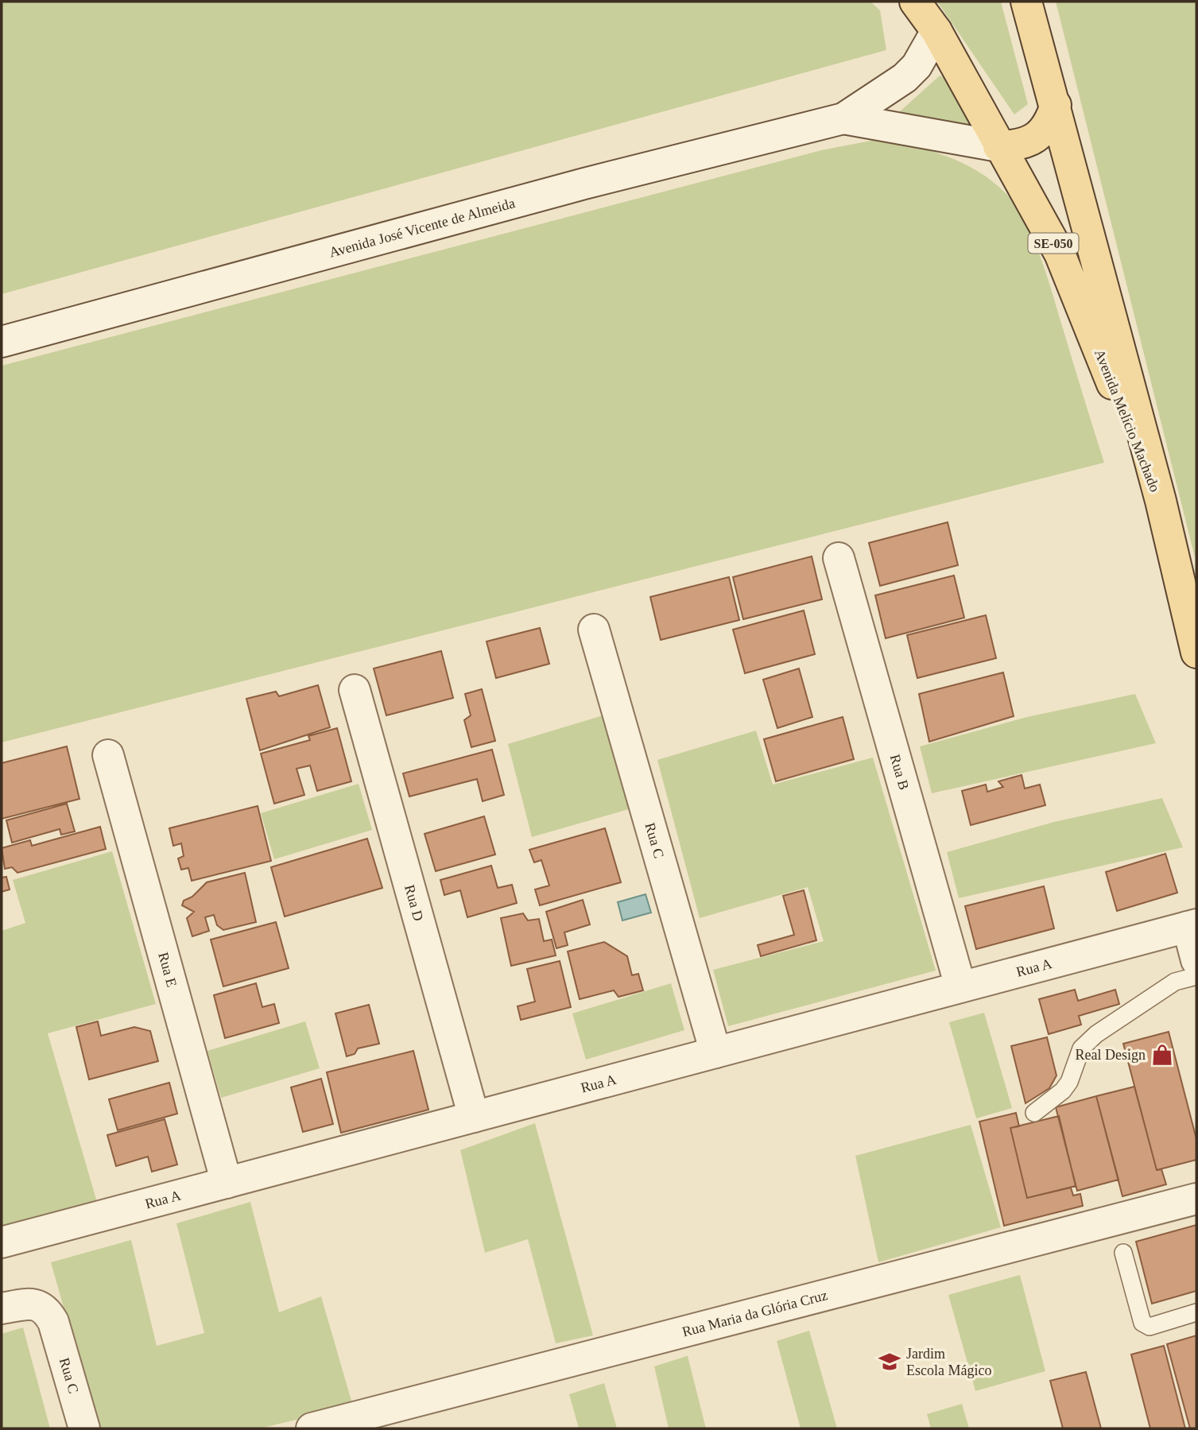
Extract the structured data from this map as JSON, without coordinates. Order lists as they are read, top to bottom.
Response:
{
  "streets": {
    "main road": ["SE-050", "Avenida Melício Machado"],
    "street": [
      "Avenida José Vicente de Almeida",
      "Rua B",
      "Rua C",
      "Rua D",
      "Rua A",
      "Rua E",
      "Rua Maria da Glória Cruz"
    ]
  },
  "crossings": [
    ["SE-050", "Avenida Melício Machado"],
    ["Rua B", "Rua A"],
    ["Rua C", "Rua A"],
    ["Rua D", "Rua A"],
    ["Rua A", "Rua E"]
  ],
  "places": {
    "shop": ["Real Design"],
    "school or university": ["Jardim Escola Mágico"]
  }
}
